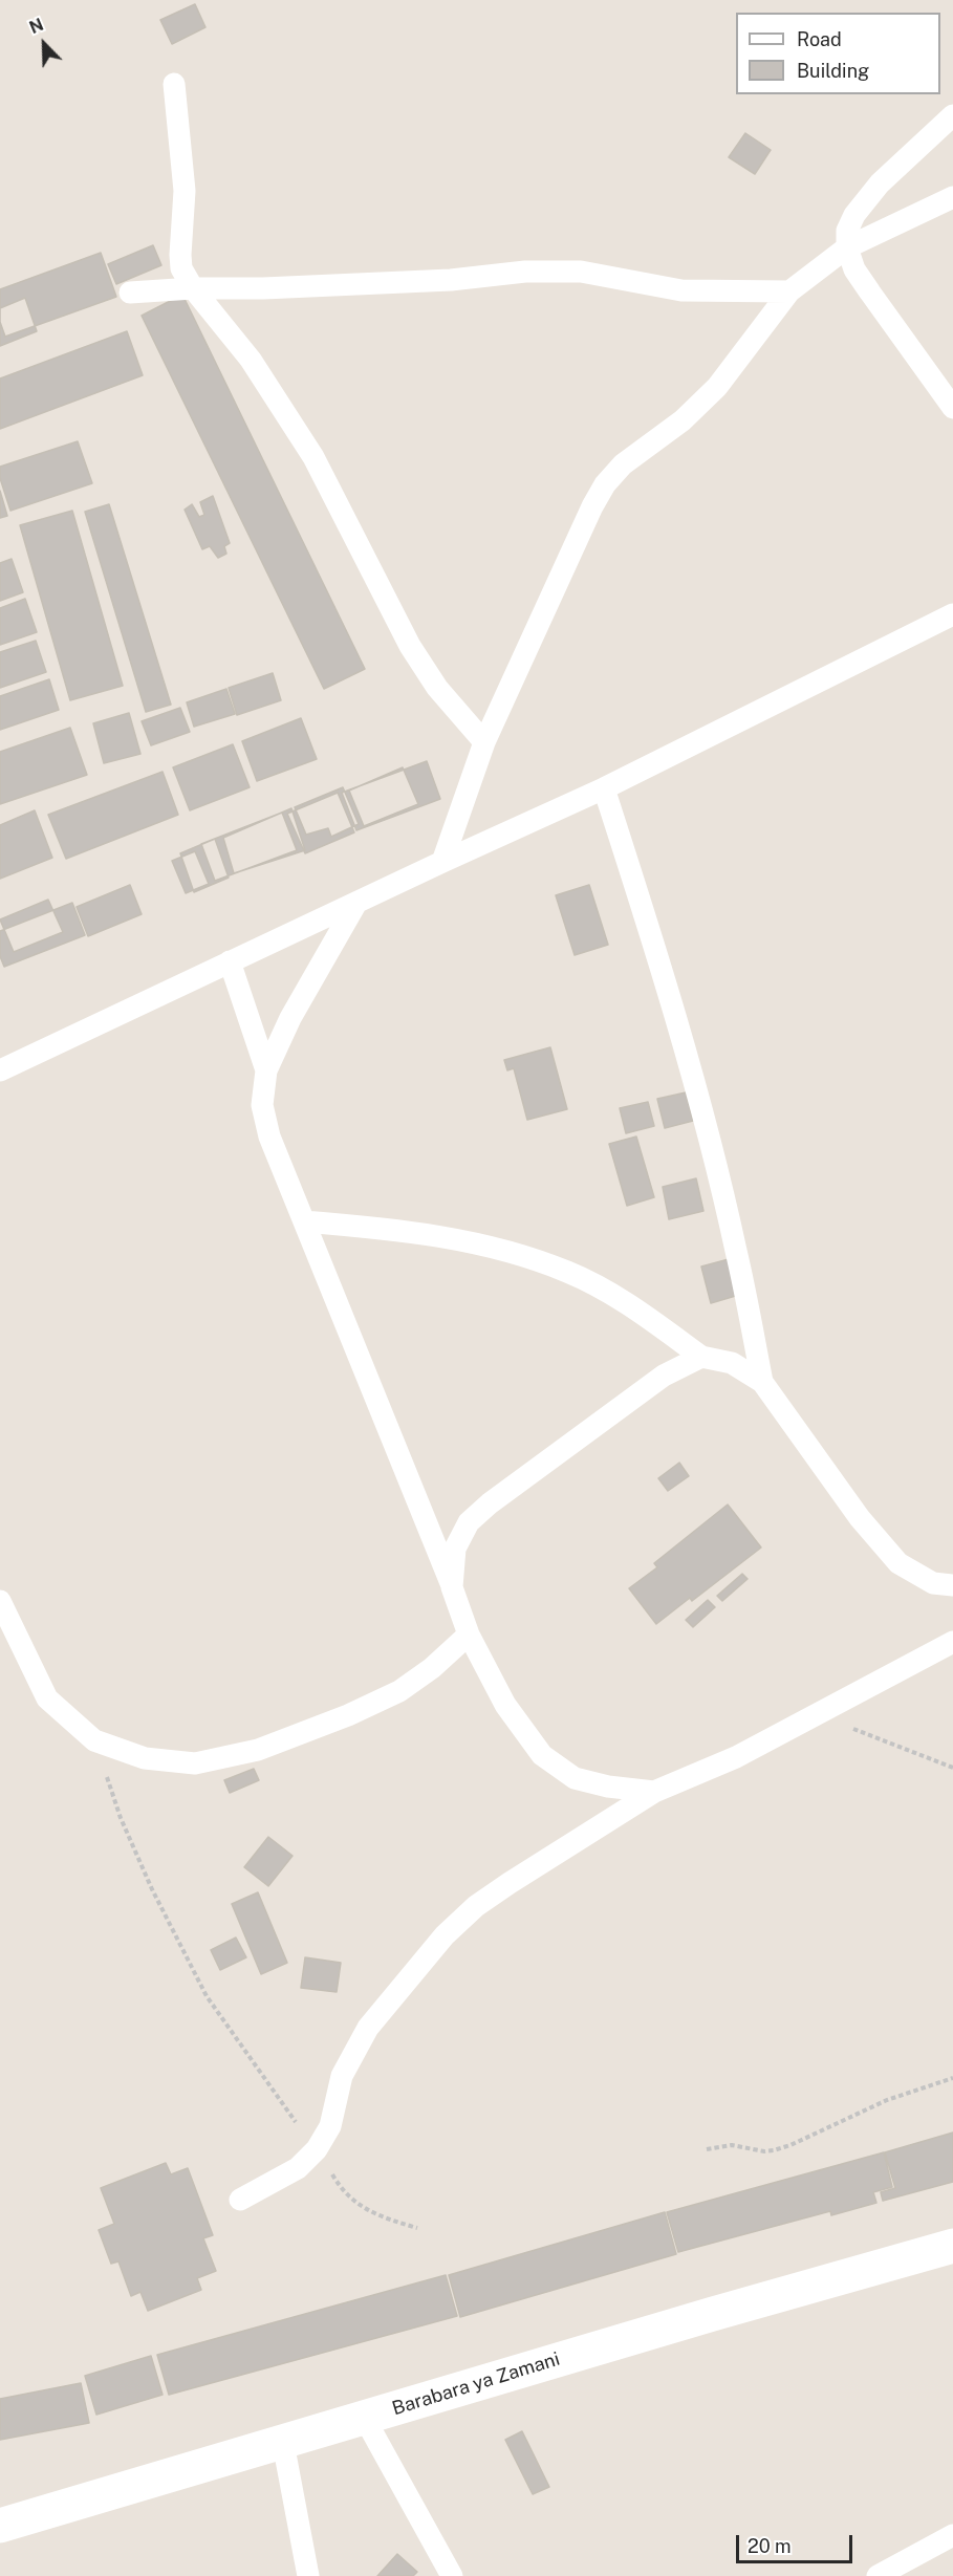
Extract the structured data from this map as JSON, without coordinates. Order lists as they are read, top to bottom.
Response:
{
  "streets": {
    "street": ["Barabara ya Zamani"]
  },
  "legend": ["Road", "Building"],
  "scale_bar": "20 m",
  "north": "top left"
}
